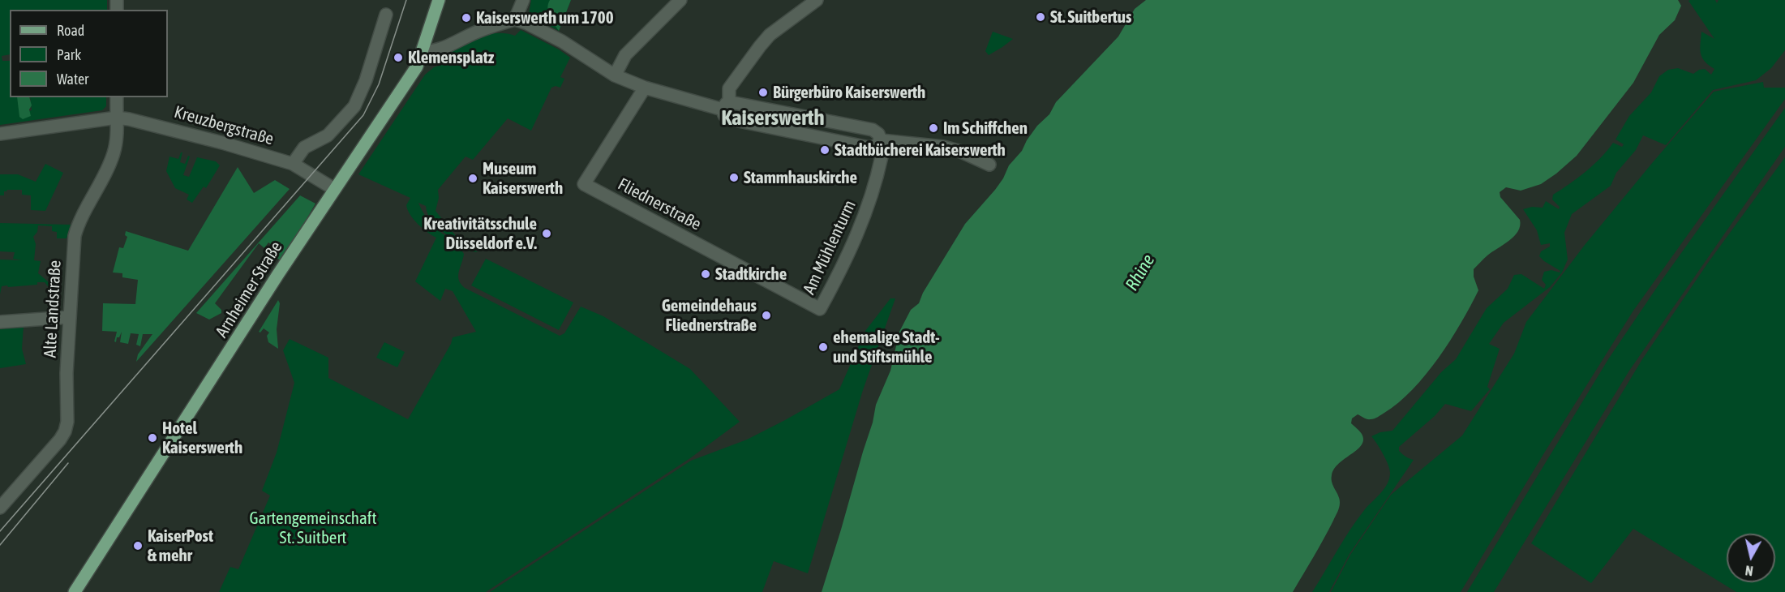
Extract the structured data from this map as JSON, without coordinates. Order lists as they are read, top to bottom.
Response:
{
  "streets": {
    "main road": ["Arnheimer Straße"],
    "street": [
      "Kreuzbergstraße",
      "Fliednerstraße",
      "Am Mühlenturm",
      "Alte Landstraße"
    ]
  },
  "crossings": [
    ["Kreuzbergstraße", "Arnheimer Straße"],
    ["Kreuzbergstraße", "Alte Landstraße"],
    ["Fliednerstraße", "Am Mühlenturm"]
  ],
  "districts": ["Kaiserswerth"],
  "water": ["Rhine"],
  "parks": ["Gartengemeinschaft St. Suitbert"],
  "places": [
    "St. Suitbertus",
    "Kaiserswerth um 1700",
    "Klemensplatz",
    "Bürgerbüro Kaiserswerth",
    "Im Schiffchen",
    "Stadtbücherei Kaiserswerth",
    "Stammhauskirche",
    "Museum Kaiserswerth",
    "Kreativitätsschule Düsseldorf e.V.",
    "Stadtkirche",
    "Gemeindehaus Fliednerstraße",
    "ehemalige Stadt- und Stiftsmühle",
    "Hotel Kaiserswerth",
    "KaiserPost & mehr"
  ],
  "legend": ["Road", "Park", "Water"],
  "north": "bottom"
}
